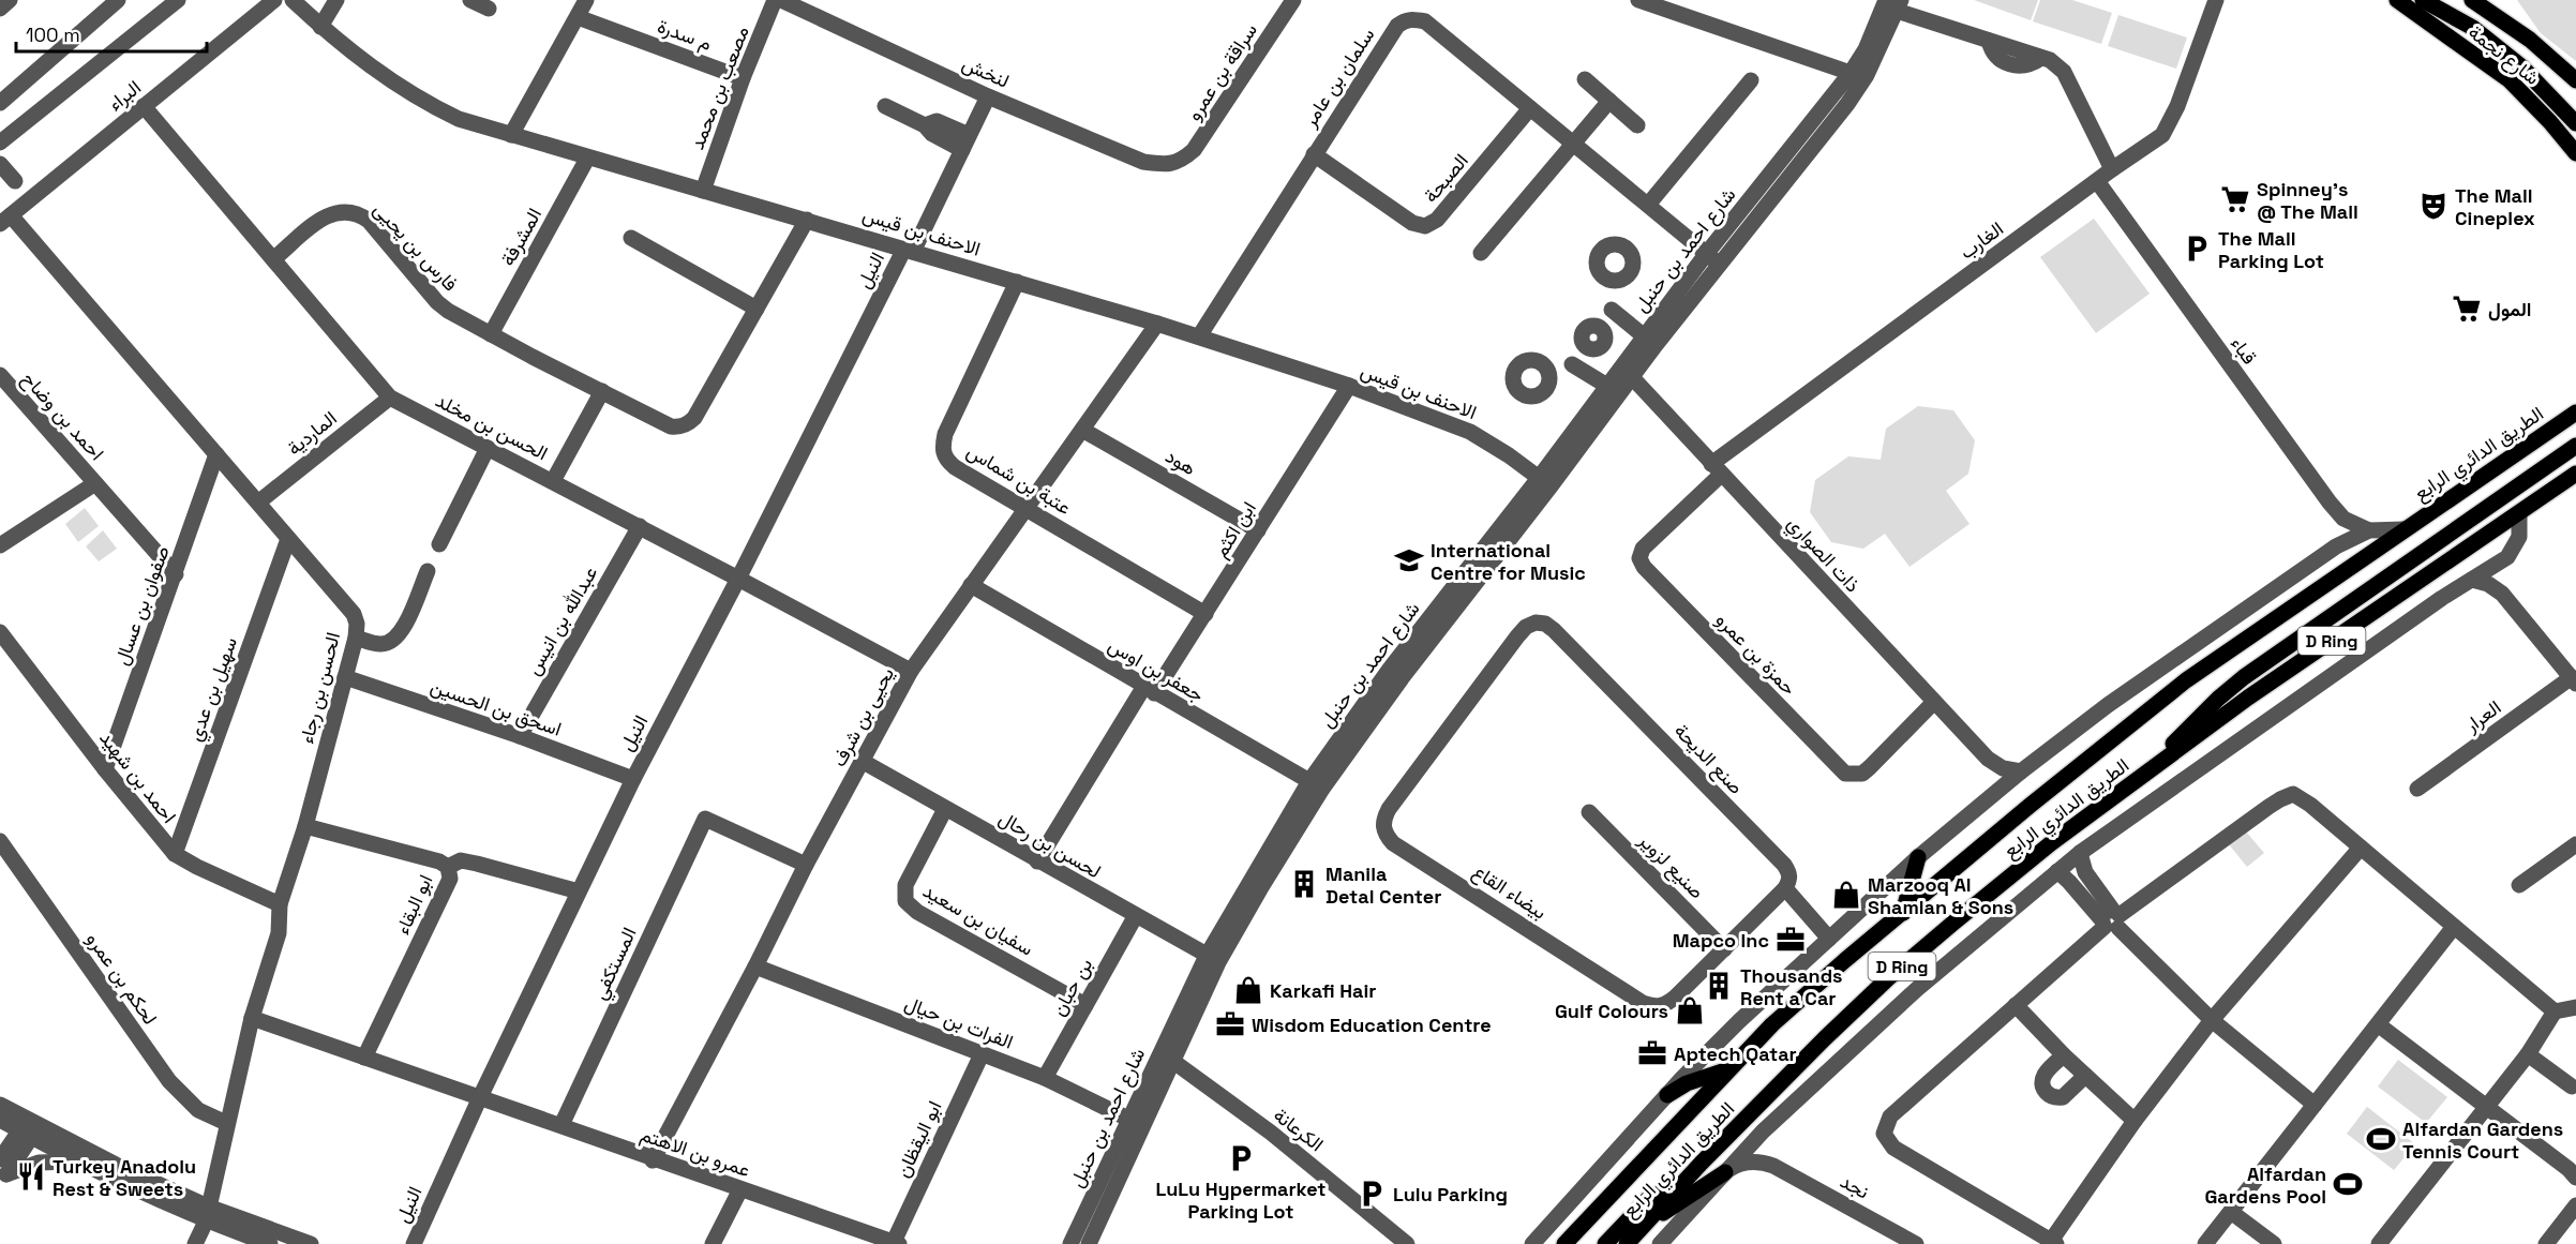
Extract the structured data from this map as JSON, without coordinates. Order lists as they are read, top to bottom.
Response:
{
  "streets": {
    "main road": ["شارع نجمة", "الطريق الدائري الرابع", "D Ring"],
    "street": [
      "م سدرة",
      "لنخش",
      "سراقة بن عمرو",
      "سلمان بن عامر",
      "مصعب بن محمد",
      "البراء",
      "الصبحة",
      "الاحنف بن قيس",
      "المشرفة",
      "الغارب",
      "فارس بن يحيى",
      "شارع احمد بن حنبل",
      "النيل",
      "قباء",
      "احمد بن وضاح",
      "الحسن بن مخلد",
      "الماردية",
      "هود",
      "عتبة بن شماس",
      "ابن اكثم",
      "ذات الصواري",
      "صفوان بن عسال",
      "عبدالله بن انيس",
      "حمزة بن عمرو",
      "جعفر بن اوس",
      "الحسن بن رجاء",
      "سهيل بن عدي",
      "اسحق بن الحسين",
      "العرار",
      "يحيى بن شرف",
      "صنع الديحة",
      "احمد بن شهيد",
      "لحسن بن رحال",
      "صنيع لزوير",
      "بيضاء القاع",
      "ابو البقاء",
      "سفيان بن سعيد",
      "المستكفي",
      "لحكم بن عمرو",
      "بن حبان",
      "الفرات بن حيال",
      "الكرعانة",
      "ابو اليقظان",
      "عمرو بن الاهتم",
      "نجد"
    ]
  },
  "crossings": [
    ["م سدرة", "مصعب بن محمد"],
    ["لنخش", "سراقة بن عمرو"],
    ["لنخش", "النيل"],
    ["سلمان بن عامر", "الصبحة"],
    ["سلمان بن عامر", "الاحنف بن قيس"],
    ["سلمان بن عامر", "شارع احمد بن حنبل"],
    ["مصعب بن محمد", "الاحنف بن قيس"],
    ["البراء", "الحسن بن مخلد"],
    ["البراء", "الحسن بن رجاء"],
    ["الاحنف بن قيس", "المشرفة"],
    ["الاحنف بن قيس", "فارس بن يحيى"],
    ["الاحنف بن قيس", "شارع احمد بن حنبل"],
    ["الاحنف بن قيس", "النيل"],
    ["الاحنف بن قيس", "عتبة بن شماس"],
    ["الاحنف بن قيس", "ابن اكثم"],
    ["الاحنف بن قيس", "يحيى بن شرف"],
    ["المشرفة", "فارس بن يحيى"],
    ["الغارب", "قباء"],
    ["الغارب", "ذات الصواري"],
    ["الغارب", "حمزة بن عمرو"],
    ["فارس بن يحيى", "الحسن بن مخلد"],
    ["شارع احمد بن حنبل", "ذات الصواري"],
    ["شارع احمد بن حنبل", "جعفر بن اوس"],
    ["شارع احمد بن حنبل", "لحسن بن رحال"],
    ["شارع احمد بن حنبل", "الفرات بن حيال"],
    ["شارع احمد بن حنبل", "الكرعانة"],
    ["النيل", "الحسن بن مخلد"],
    ["النيل", "اسحق بن الحسين"],
    ["النيل", "عمرو بن الاهتم"],
    ["احمد بن وضاح", "صفوان بن عسال"],
    ["الحسن بن مخلد", "الماردية"],
    ["الحسن بن مخلد", "عبدالله بن انيس"],
    ["الحسن بن مخلد", "يحيى بن شرف"],
    ["الماردية", "الحسن بن رجاء"],
    ["هود", "ابن اكثم"],
    ["هود", "يحيى بن شرف"],
    ["عتبة بن شماس", "ابن اكثم"],
    ["عتبة بن شماس", "يحيى بن شرف"],
    ["ابن اكثم", "جعفر بن اوس"],
    ["ابن اكثم", "لحسن بن رحال"],
    ["ذات الصواري", "حمزة بن عمرو"],
    ["صفوان بن عسال", "الحسن بن رجاء"],
    ["صفوان بن عسال", "احمد بن شهيد"],
    ["عبدالله بن انيس", "اسحق بن الحسين"],
    ["جعفر بن اوس", "يحيى بن شرف"],
    ["الحسن بن رجاء", "سهيل بن عدي"],
    ["الحسن بن رجاء", "اسحق بن الحسين"],
    ["الحسن بن رجاء", "احمد بن شهيد"],
    ["الحسن بن رجاء", "ابو البقاء"],
    ["الحسن بن رجاء", "لحكم بن عمرو"],
    ["سهيل بن عدي", "احمد بن شهيد"],
    ["يحيى بن شرف", "لحسن بن رحال"],
    ["يحيى بن شرف", "المستكفي"],
    ["يحيى بن شرف", "الفرات بن حيال"],
    ["يحيى بن شرف", "عمرو بن الاهتم"],
    ["صنع الديحة", "بيضاء القاع"],
    ["لحسن بن رحال", "سفيان بن سعيد"],
    ["لحسن بن رحال", "بن حبان"],
    ["صنيع لزوير", "بيضاء القاع"],
    ["سفيان بن سعيد", "بن حبان"],
    ["المستكفي", "عمرو بن الاهتم"],
    ["بن حبان", "الفرات بن حيال"],
    ["الفرات بن حيال", "ابو اليقظان"],
    ["ابو اليقظان", "عمرو بن الاهتم"]
  ],
  "places": {
    "supermarket": ["Spinney's @ The Mall", "المول"],
    "theatre": ["The Mall Cineplex"],
    "parking": ["The Mall Parking Lot", "LuLu Hypermarket Parking Lot", "Lulu Parking"],
    "school or university": ["International Centre for Music"],
    "building": ["Manila Detal Center", "Thousands Rent a Car"],
    "shop": ["Marzooq Al Shamlan & Sons", "Karkafi Hair", "Gulf Colours"],
    "office": ["Mapco Inc", "Wisdom Education Centre", "Aptech Qatar"],
    "sports": ["Alfardan Gardens Tennis Court", "Alfardan Gardens Pool"],
    "restaurant": ["Turkey Anadolu Rest & Sweets"]
  },
  "scale_bar": "100 m"
}
